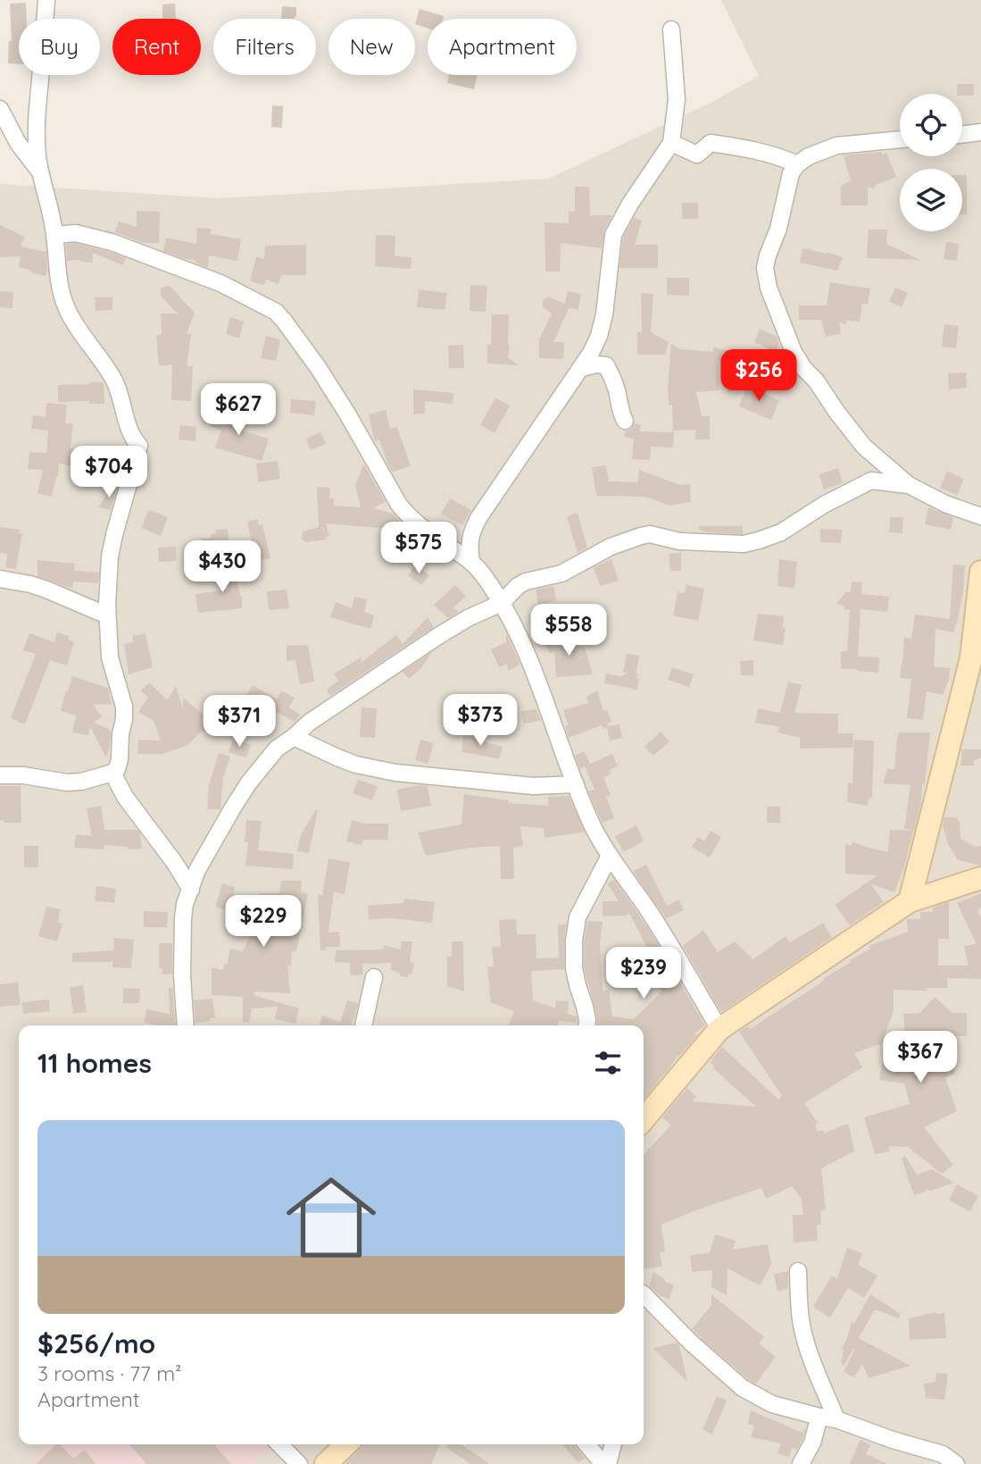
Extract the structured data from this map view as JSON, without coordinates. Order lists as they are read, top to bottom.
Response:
{
  "page": {
    "chip": [
      "Buy",
      "Rent",
      "Filters",
      "New",
      "Apartment"
    ],
    "price": [
      "$256",
      "$627",
      "$704",
      "$575",
      "$430",
      "$558",
      "$373",
      "$371",
      "$229",
      "$239",
      "$367"
    ],
    "heading": "11 homes",
    "list": [
      {
        "name": "$256/mo",
        "note": "3 rooms · 77 m² · Apartment"
      }
    ]
  }
}
